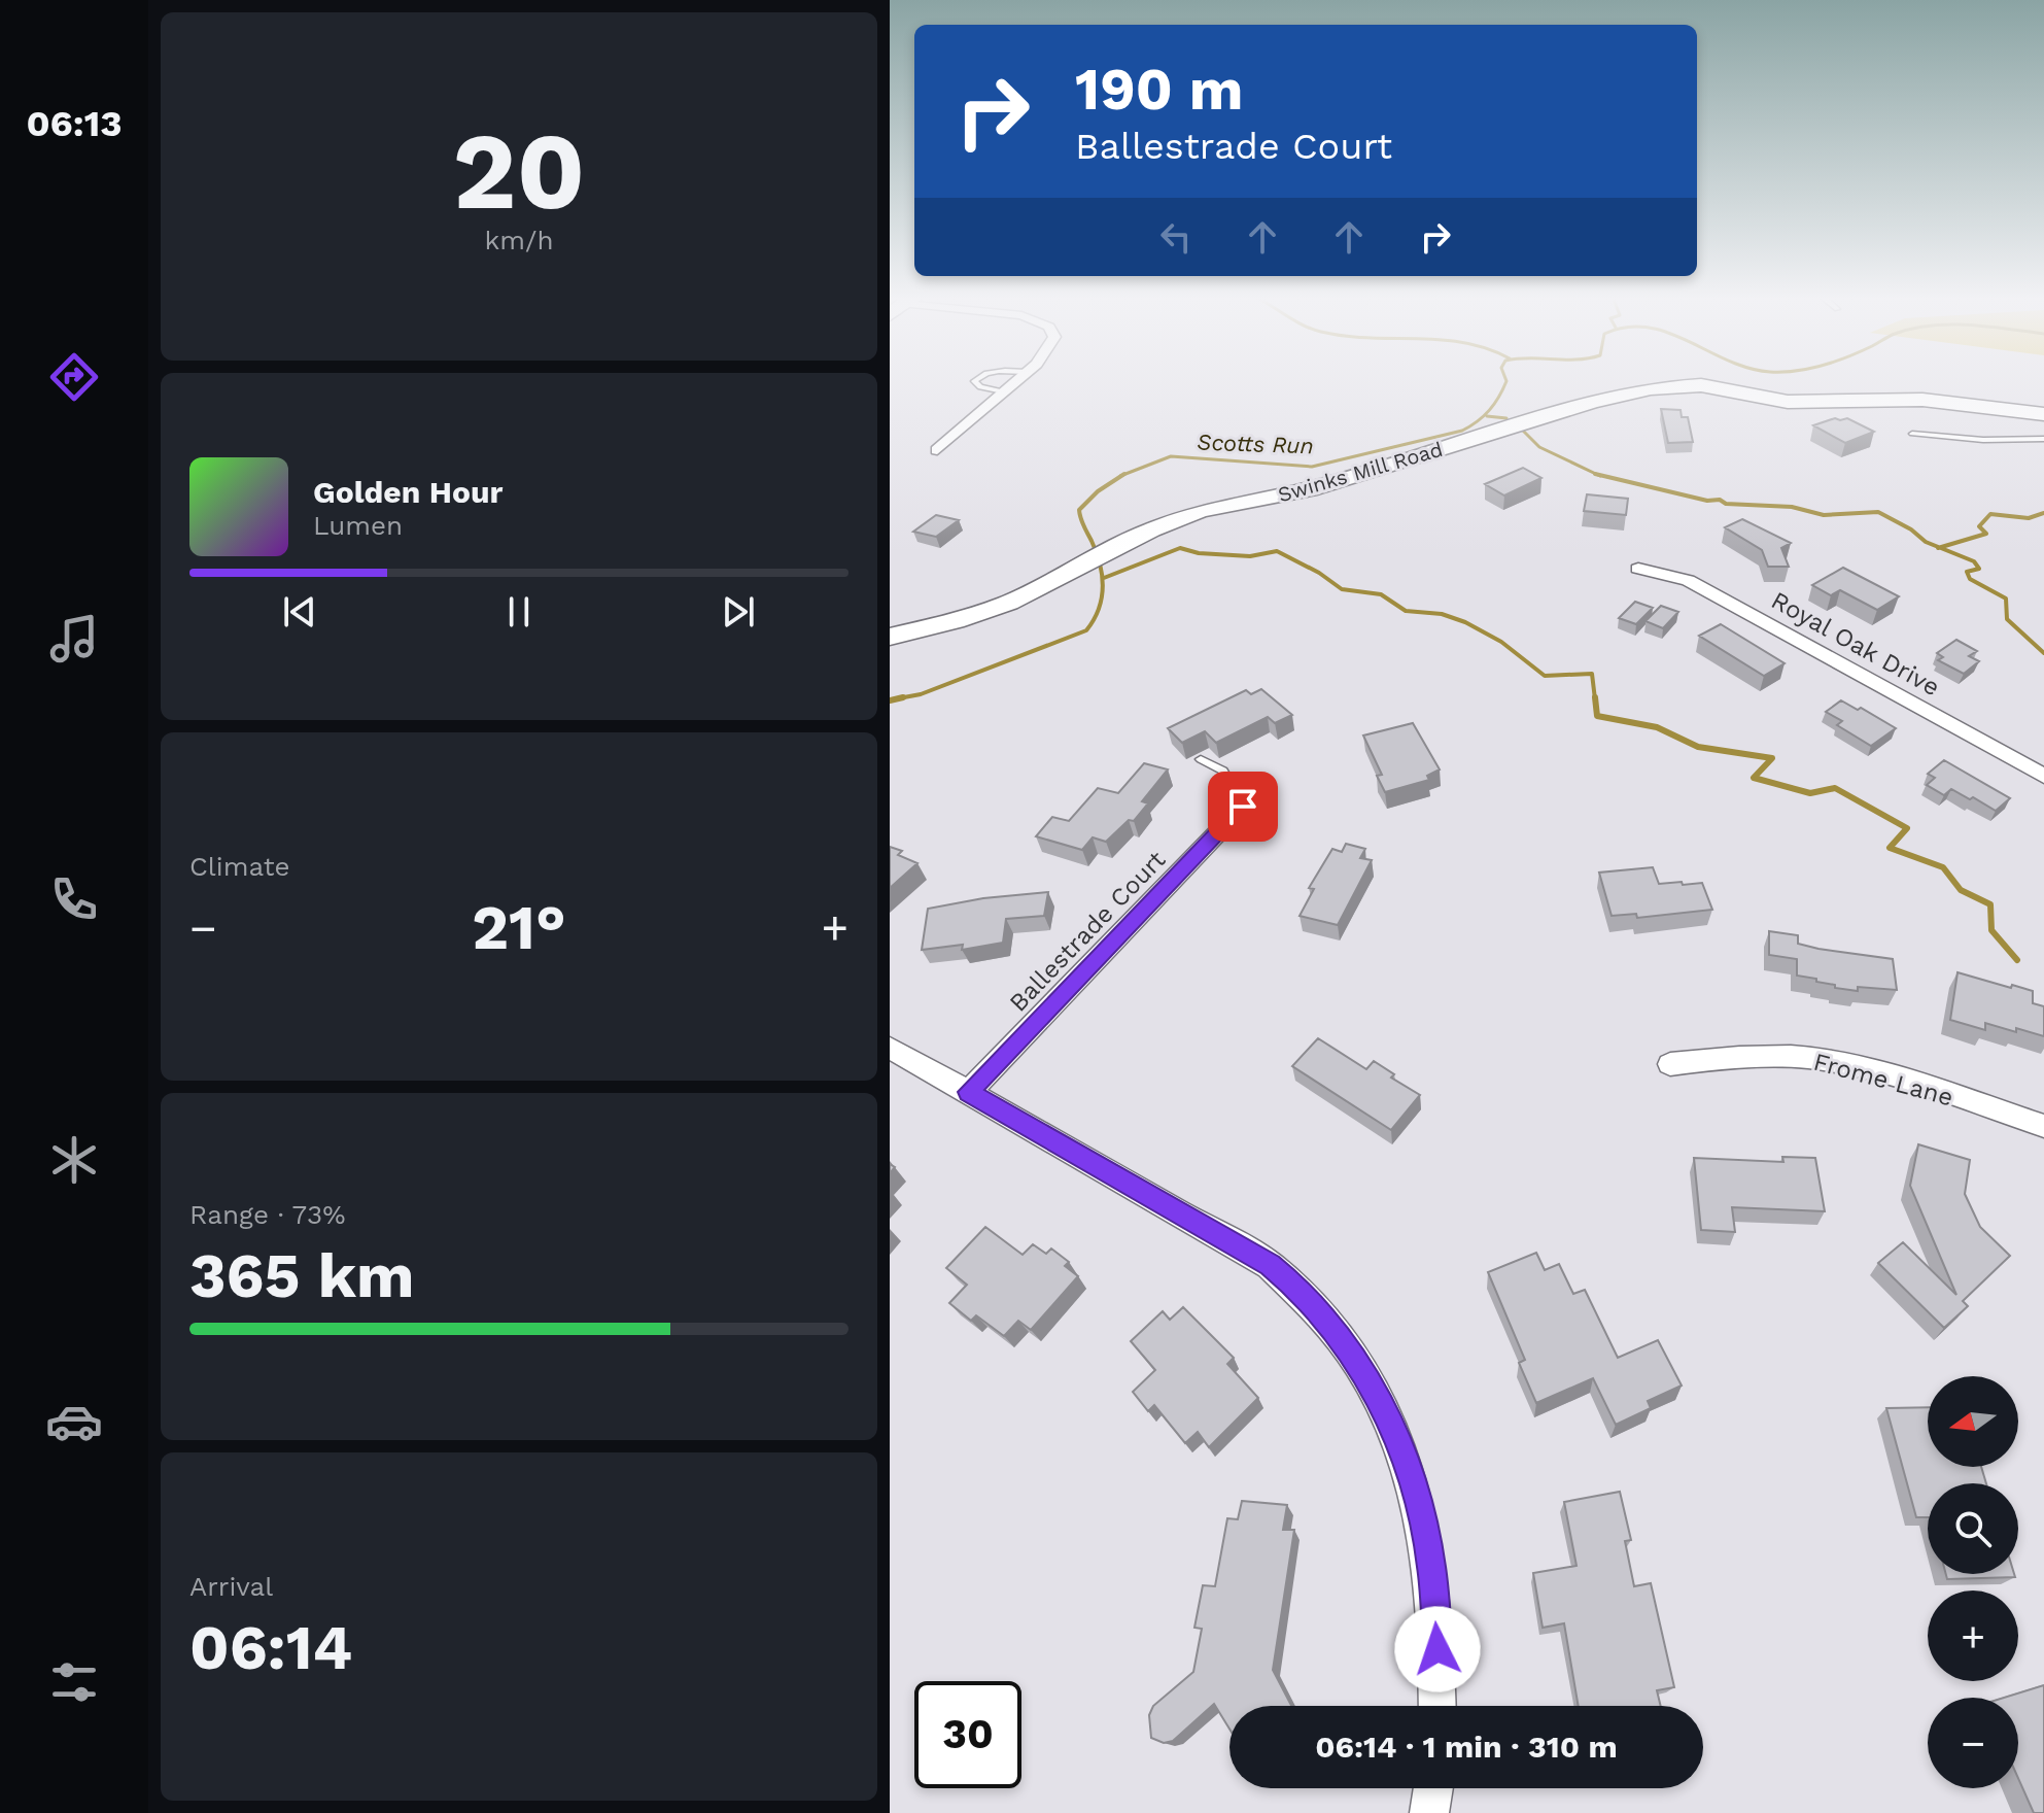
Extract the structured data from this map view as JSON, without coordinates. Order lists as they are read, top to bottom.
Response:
{
  "streets": {
    "street": [
      "Swinks Mill Road",
      "Royal Oak Drive",
      "Ballestrade Court",
      "Frome Lane"
    ]
  },
  "water": ["Scotts Run"],
  "north": "left",
  "page": {
    "tabs": "06:13",
    "tile": [
      ["20", "km/h"],
      "Climate",
      ["Range · 73%", "365 km"],
      ["Arrival", "06:14"]
    ],
    "turn": ["190 m", "Ballestrade Court"],
    "song": ["Golden Hour", "Lumen"],
    "heat": ["−", "21°", "+"],
    "map_buttons": ["+", "−"],
    "limit": "30",
    "trip": "06:14 · 1 min · 310 m"
  }
}
